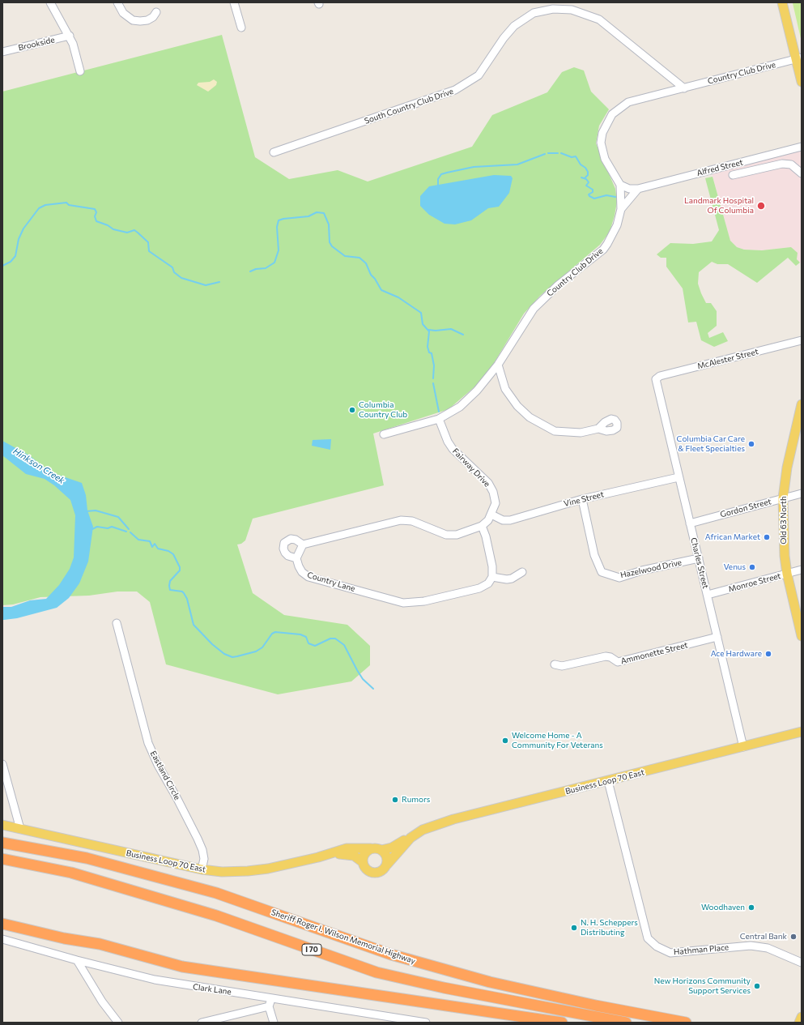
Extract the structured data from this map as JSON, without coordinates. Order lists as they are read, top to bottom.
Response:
{
  "streets": {
    "highway": ["Sheriff Roger I. Wilson Memorial Highway", "I 70"],
    "main road": ["Old 63 North", "Business Loop 70 East"],
    "street": [
      "Brookside",
      "Country Club Drive",
      "South Country Club Drive",
      "Alfred Street",
      "McAlester Street",
      "Fairway Drive",
      "Vine Street",
      "Gordon Street",
      "Charles Street",
      "Hazelwood Drive",
      "Country Lane",
      "Monroe Street",
      "Ammonette Street",
      "Eastland Circle",
      "Hathman Place",
      "Clark Lane"
    ]
  },
  "crossings": [
    ["Country Club Drive", "South Country Club Drive"],
    ["Country Club Drive", "Alfred Street"],
    ["Country Club Drive", "Fairway Drive"],
    ["McAlester Street", "Charles Street"],
    ["Fairway Drive", "Vine Street"],
    ["Vine Street", "Charles Street"],
    ["Vine Street", "Hazelwood Drive"],
    ["Gordon Street", "Old 63 North"],
    ["Gordon Street", "Charles Street"],
    ["Old 63 North", "Monroe Street"],
    ["Charles Street", "Hazelwood Drive"],
    ["Charles Street", "Monroe Street"],
    ["Charles Street", "Ammonette Street"],
    ["Charles Street", "Business Loop 70 East"],
    ["Eastland Circle", "Business Loop 70 East"],
    ["Business Loop 70 East", "Hathman Place"]
  ],
  "water": ["Hinkson Creek"],
  "places": [
    "Landmark Hospital Of Columbia",
    "Columbia Country Club",
    "Columbia Car Care & Fleet Specialties",
    "African Market",
    "Venus",
    "Ace Hardware",
    "Welcome Home - A Community For Veterans",
    "Rumors",
    "Woodhaven",
    "N. H. Scheppers Distributing",
    "Central Bank",
    "New Horizons Community Support Services"
  ]
}
